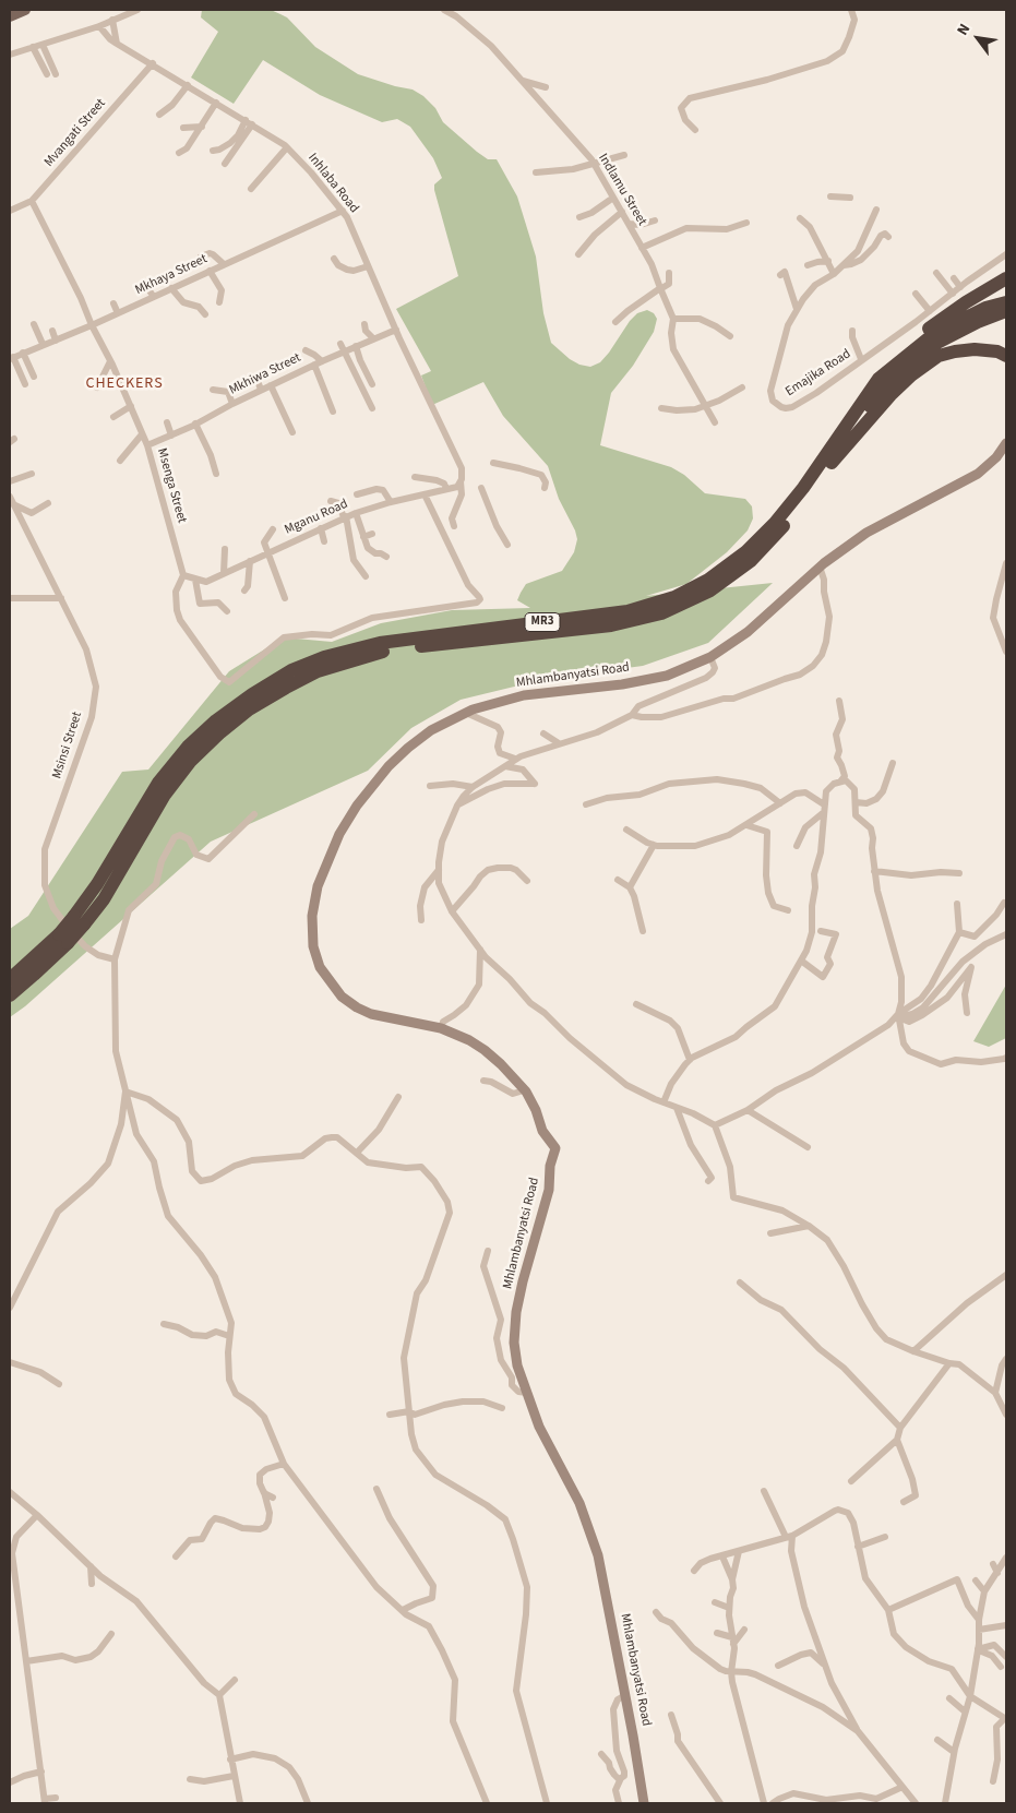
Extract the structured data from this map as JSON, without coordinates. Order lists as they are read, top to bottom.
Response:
{
  "streets": {
    "highway": ["MR3"],
    "main road": ["Mhlambanyatsi Road"],
    "street": [
      "Mvangati Street",
      "Inhlaba Road",
      "Indlamu Street",
      "Mkhaya Street",
      "Emajika Road",
      "Mkhiwa Street",
      "Msenga Street",
      "Mganu Road",
      "Msinsi Street"
    ]
  },
  "crossings": [
    ["Mvangati Street", "Inhlaba Road"],
    ["Mvangati Street", "Msenga Street"],
    ["Inhlaba Road", "Mkhaya Street"],
    ["Inhlaba Road", "Mkhiwa Street"],
    ["Inhlaba Road", "Mganu Road"],
    ["Mkhaya Street", "Msenga Street"],
    ["Mkhiwa Street", "Msenga Street"]
  ],
  "districts": ["CHECKERS"],
  "north": "top left"
}
